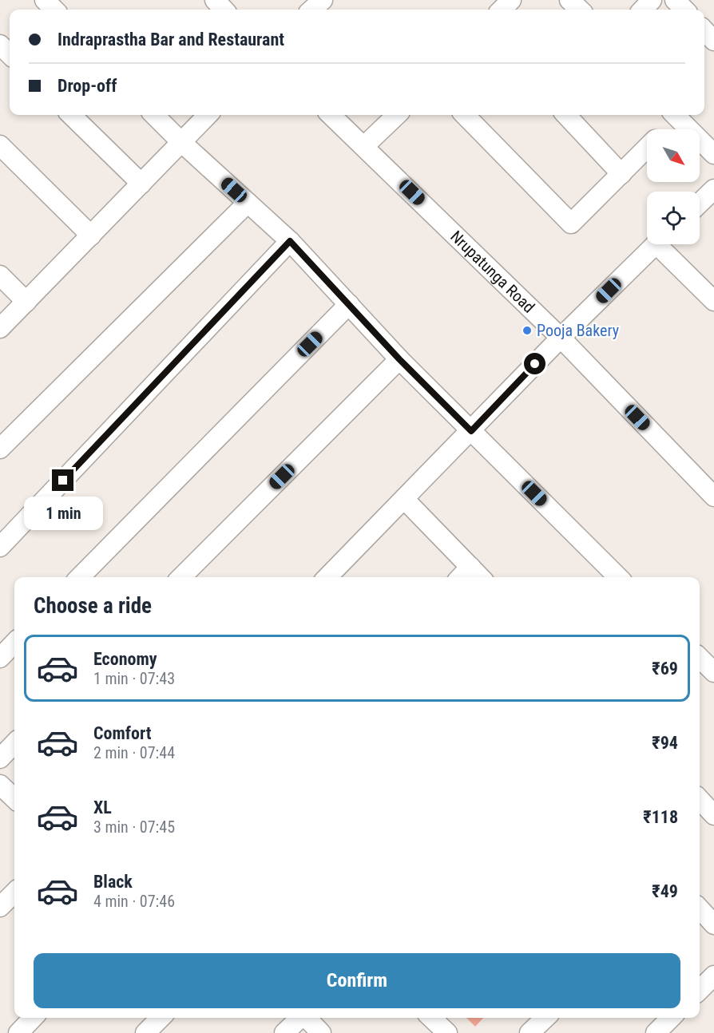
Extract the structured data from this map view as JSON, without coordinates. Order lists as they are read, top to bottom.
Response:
{
  "streets": {
    "street": ["Nrupatunga Road"]
  },
  "places": ["Pooja Bakery"],
  "north": "bottom right",
  "page": {
    "banner": ["Indraprastha Bar and Restaurant", "Drop-off"],
    "bubble": "1 min",
    "heading": "Choose a ride",
    "list": [
      {
        "name": "Economy",
        "note": "1 min · 07:43",
        "value": "₹69"
      },
      {
        "name": "Comfort",
        "note": "2 min · 07:44",
        "value": "₹94"
      },
      {
        "name": "XL",
        "note": "3 min · 07:45",
        "value": "₹118"
      },
      {
        "name": "Black",
        "note": "4 min · 07:46",
        "value": "₹49"
      }
    ],
    "buttons": "Confirm"
  }
}
